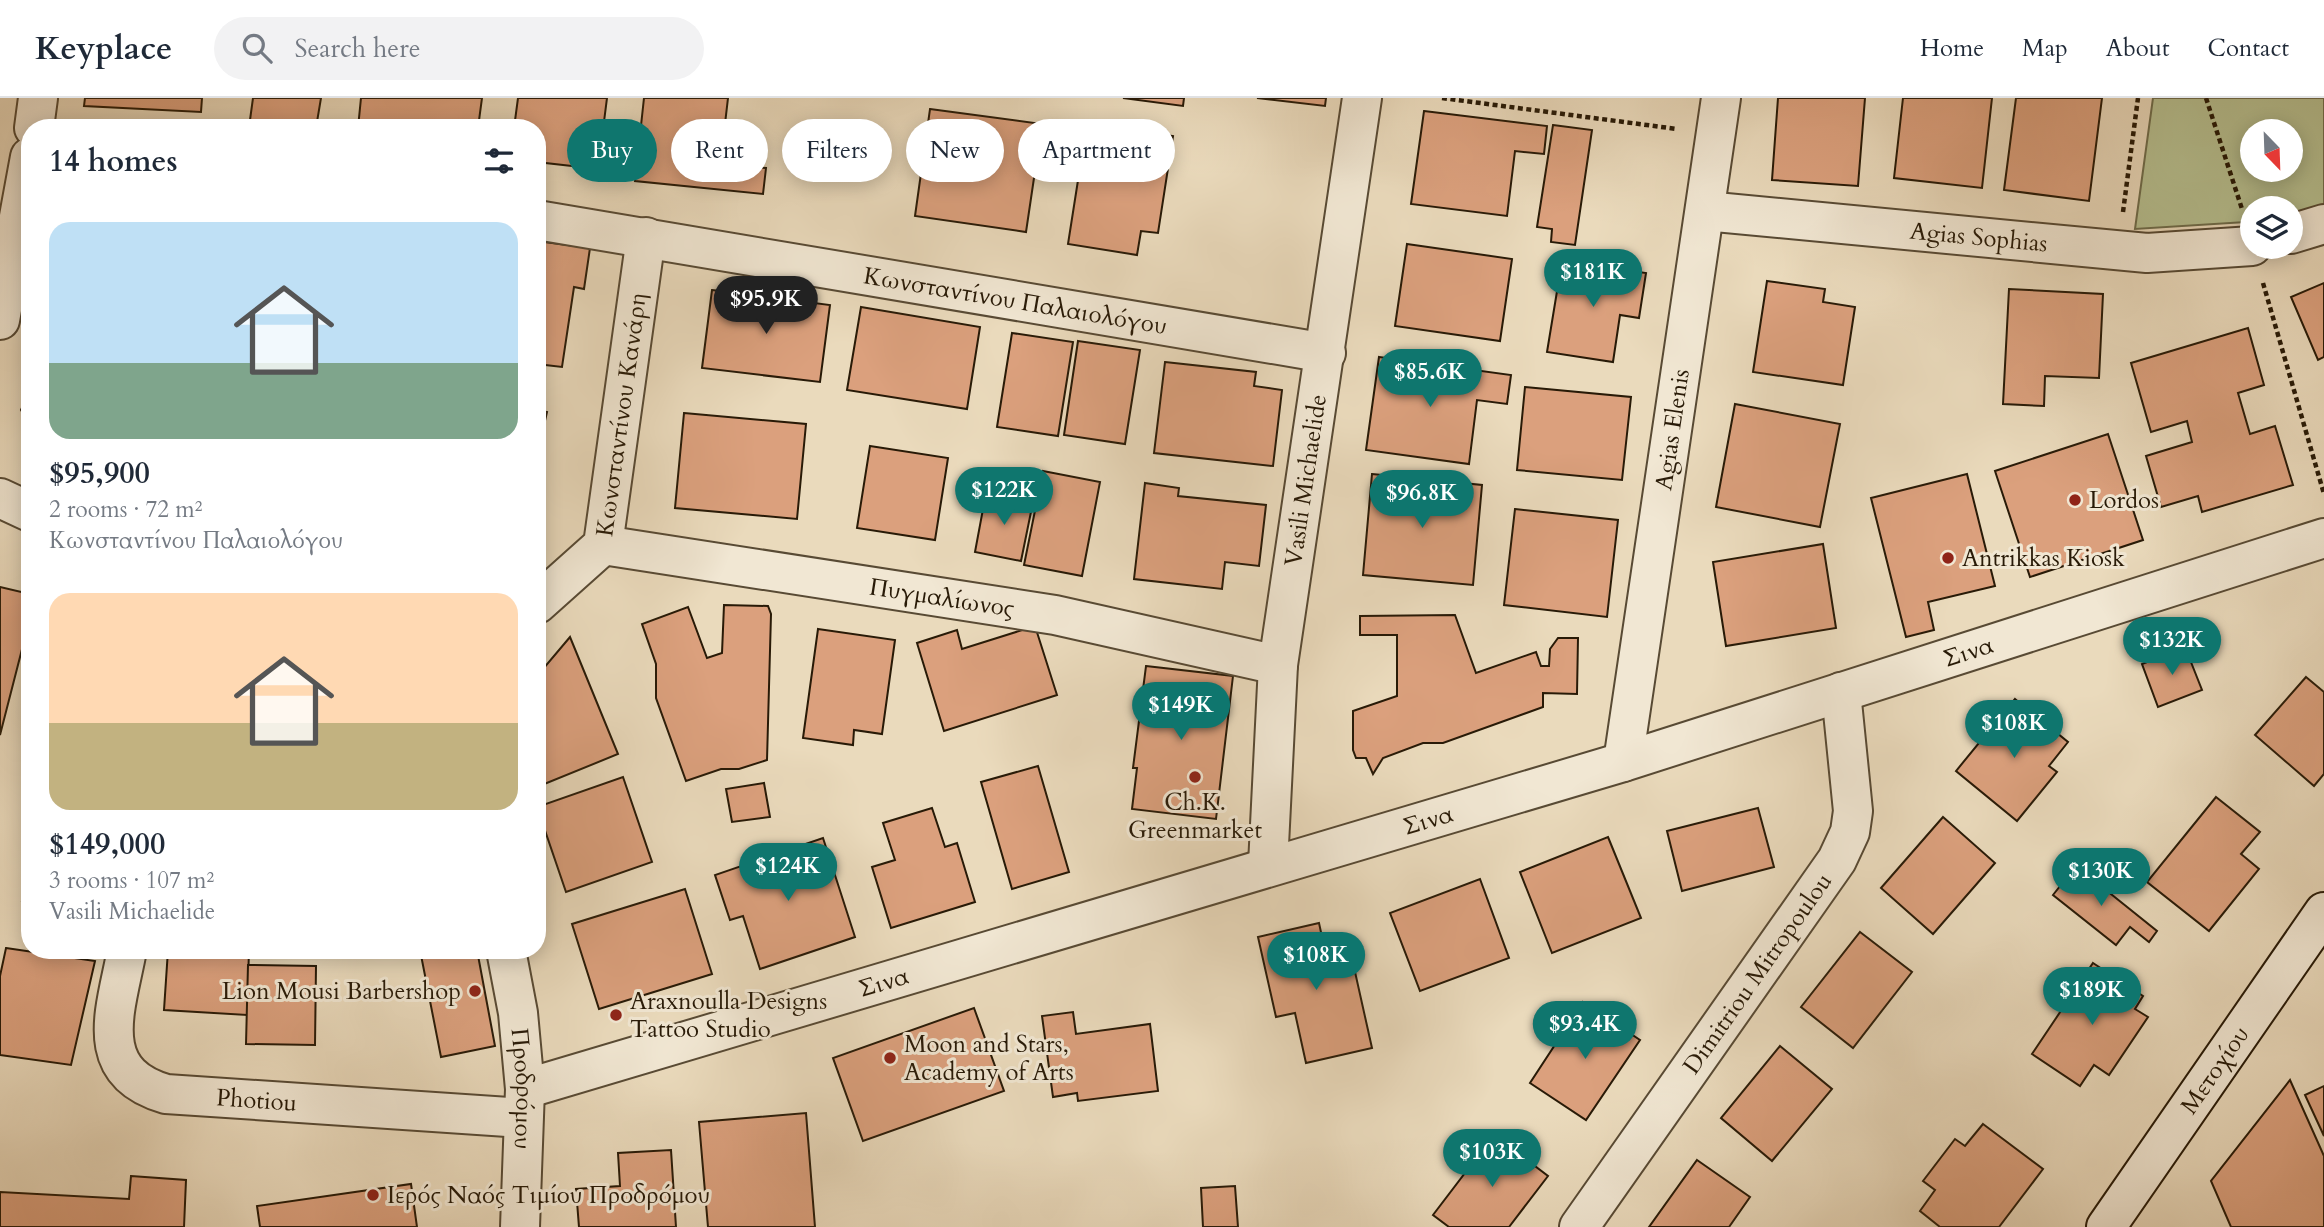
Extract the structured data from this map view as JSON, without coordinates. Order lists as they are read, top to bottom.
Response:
{
  "streets": {
    "street": [
      "Agias Sophias",
      "Κωνσταντίνου Παλαιολόγου",
      "Κωνσταντίνου Κανάρη",
      "Agias Elenis",
      "Vasili Michaelide",
      "Πυγμαλίωνος",
      "Σινα",
      "Dimitriou Mitropoulou",
      "Μετοχίου",
      "Προδρόμου",
      "Photiou"
    ]
  },
  "crossings": [
    ["Agias Sophias", "Agias Elenis"],
    ["Κωνσταντίνου Παλαιολόγου", "Κωνσταντίνου Κανάρη"],
    ["Κωνσταντίνου Παλαιολόγου", "Vasili Michaelide"],
    ["Κωνσταντίνου Κανάρη", "Πυγμαλίωνος"],
    ["Agias Elenis", "Σινα"],
    ["Vasili Michaelide", "Πυγμαλίωνος"],
    ["Vasili Michaelide", "Σινα"],
    ["Σινα", "Dimitriou Mitropoulou"],
    ["Σινα", "Προδρόμου"],
    ["Σινα", "Photiou"],
    ["Προδρόμου", "Photiou"]
  ],
  "places": [
    "Lordos",
    "Antrikkas Kiosk",
    "Ch.K. Greenmarket",
    "Lion Mousi Barbershop",
    "Araxnoulla Designs Tattoo Studio",
    "Moon and Stars, Academy of Arts",
    "Ιερός Ναός Τιμίου Προδρόμου"
  ],
  "north": "bottom right",
  "page": {
    "header": "Keyplace",
    "search": "Search here",
    "nav": [
      "Home",
      "Map",
      "About",
      "Contact"
    ],
    "chip": [
      "Buy",
      "Rent",
      "Filters",
      "New",
      "Apartment"
    ],
    "heading": "14 homes",
    "list": [
      {
        "name": "$95,900",
        "note": "2 rooms · 72 m² · Κωνσταντίνου Παλαιολόγου"
      },
      {
        "name": "$149,000",
        "note": "3 rooms · 107 m² · Vasili Michaelide"
      }
    ],
    "price": [
      "$181K",
      "$95.9K",
      "$85.6K",
      "$122K",
      "$96.8K",
      "$132K",
      "$149K",
      "$108K",
      "$124K",
      "$130K",
      "$108K",
      "$189K",
      "$93.4K",
      "$103K"
    ]
  }
}
